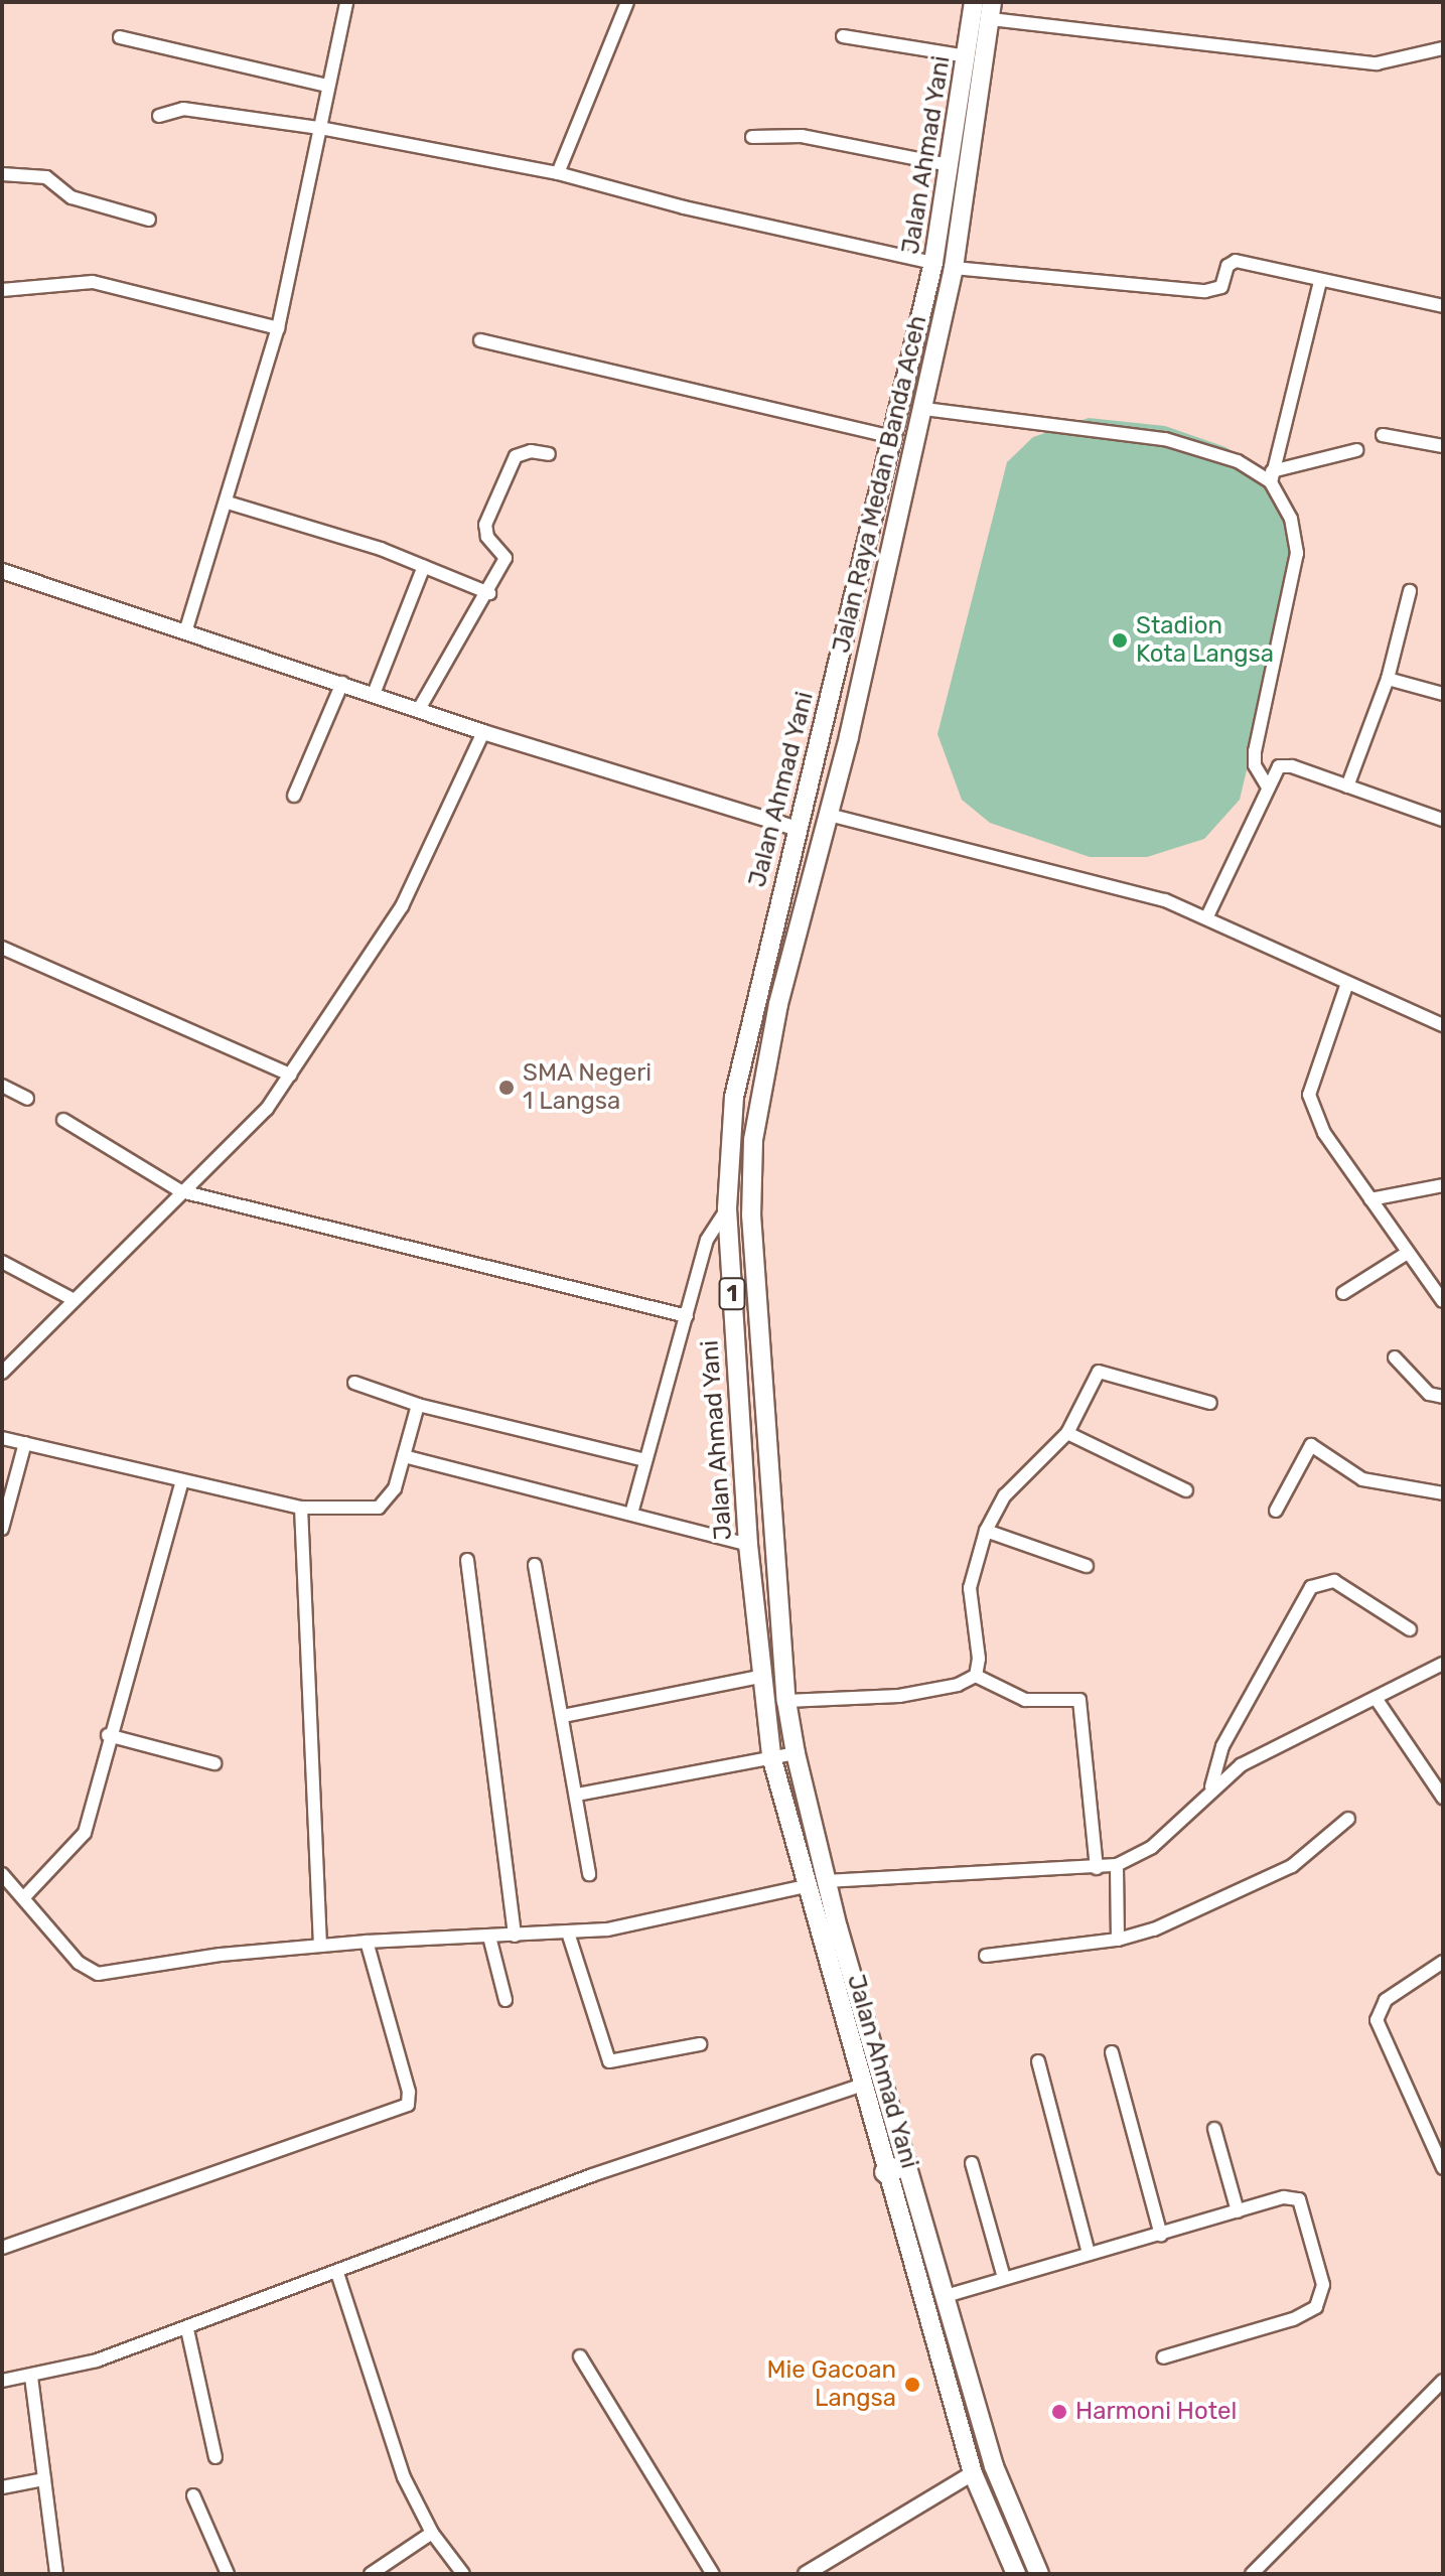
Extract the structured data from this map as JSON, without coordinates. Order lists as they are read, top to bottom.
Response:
{
  "streets": {
    "main road": ["Jalan Ahmad Yani", "Jalan Raya Medan Banda Aceh", "1"]
  },
  "places": [
    "Stadion Kota Langsa",
    "SMA Negeri 1 Langsa",
    "Mie Gacoan Langsa",
    "Harmoni Hotel"
  ]
}
